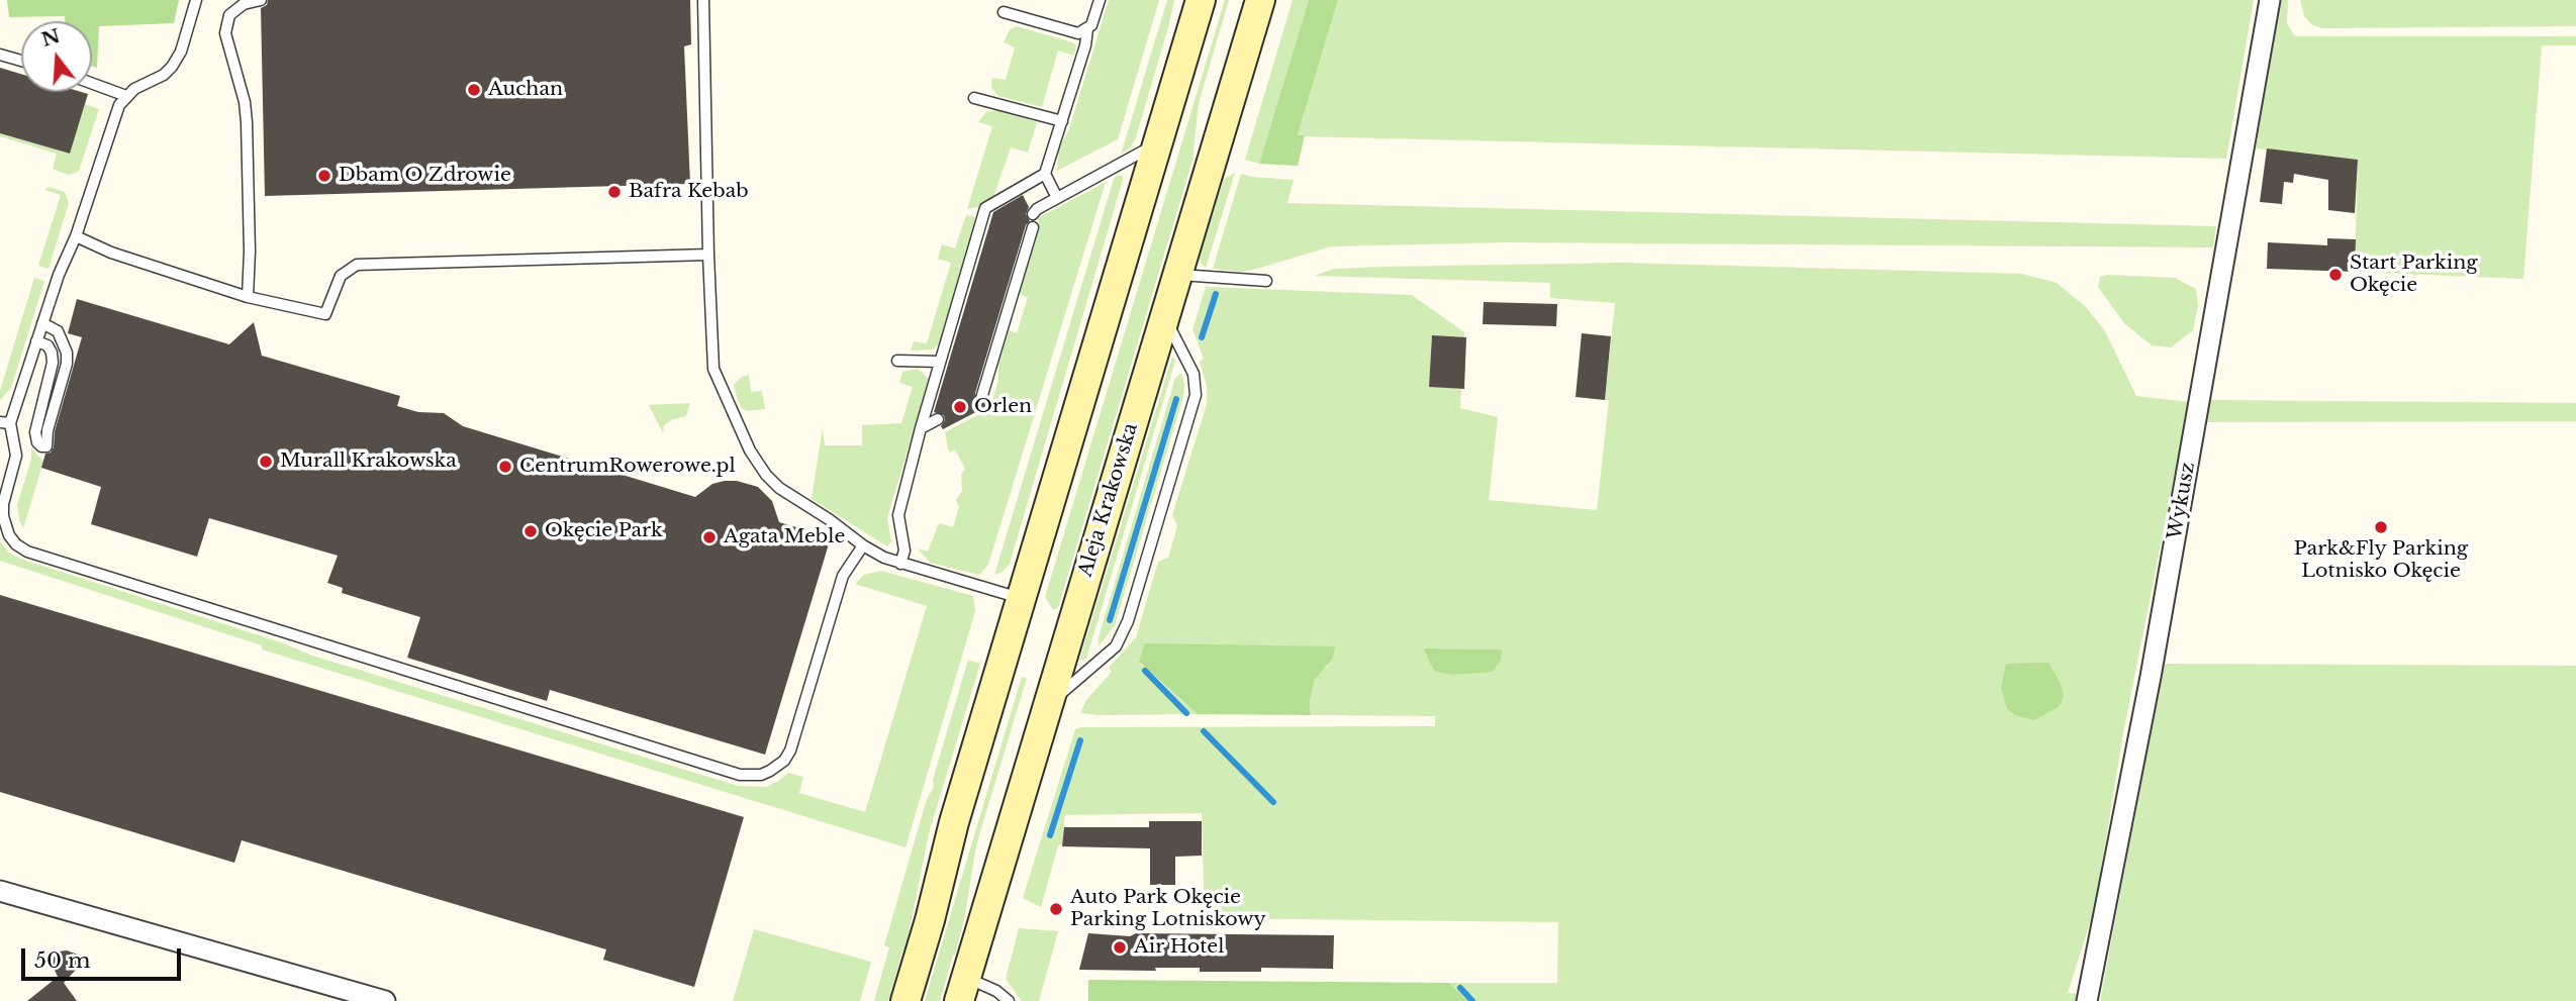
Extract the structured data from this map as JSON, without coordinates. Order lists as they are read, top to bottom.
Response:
{
  "streets": {
    "main road": ["Aleja Krakowska"],
    "street": ["Wykusz"]
  },
  "places": [
    "Auchan",
    "Dbam O Zdrowie",
    "Bafra Kebab",
    "Start Parking Okęcie",
    "Orlen",
    "Murall Krakowska",
    "CentrumRowerowe.pl",
    "Park&Fly Parking Lotnisko Okęcie",
    "Okęcie Park",
    "Agata Meble",
    "Auto Park Okęcie Parking Lotniskowy",
    "Air Hotel"
  ],
  "scale_bar": "50 m",
  "north": "top"
}
